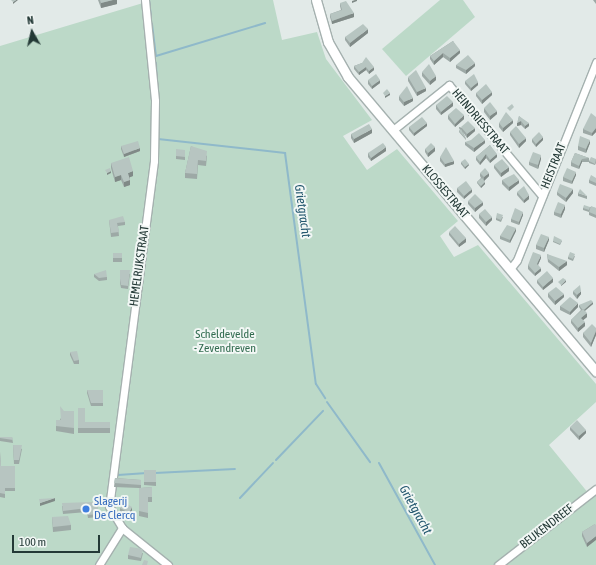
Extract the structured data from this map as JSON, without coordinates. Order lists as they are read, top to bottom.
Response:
{
  "streets": {
    "street": [
      "HEINDRIESSTRAAT",
      "HEISTRAAT",
      "KLOSSESTRAAT",
      "HEMELRIJKSTRAAT",
      "BEUKENDREEF"
    ]
  },
  "crossings": [
    ["HEINDRIESSTRAAT", "HEISTRAAT"],
    ["HEINDRIESSTRAAT", "KLOSSESTRAAT"],
    ["HEISTRAAT", "KLOSSESTRAAT"]
  ],
  "water": ["Grietgracht"],
  "parks": ["Scheldevelde - Zevendreven"],
  "places": ["Slagerij De Clercq"],
  "scale_bar": "100 m",
  "north": "top"
}
